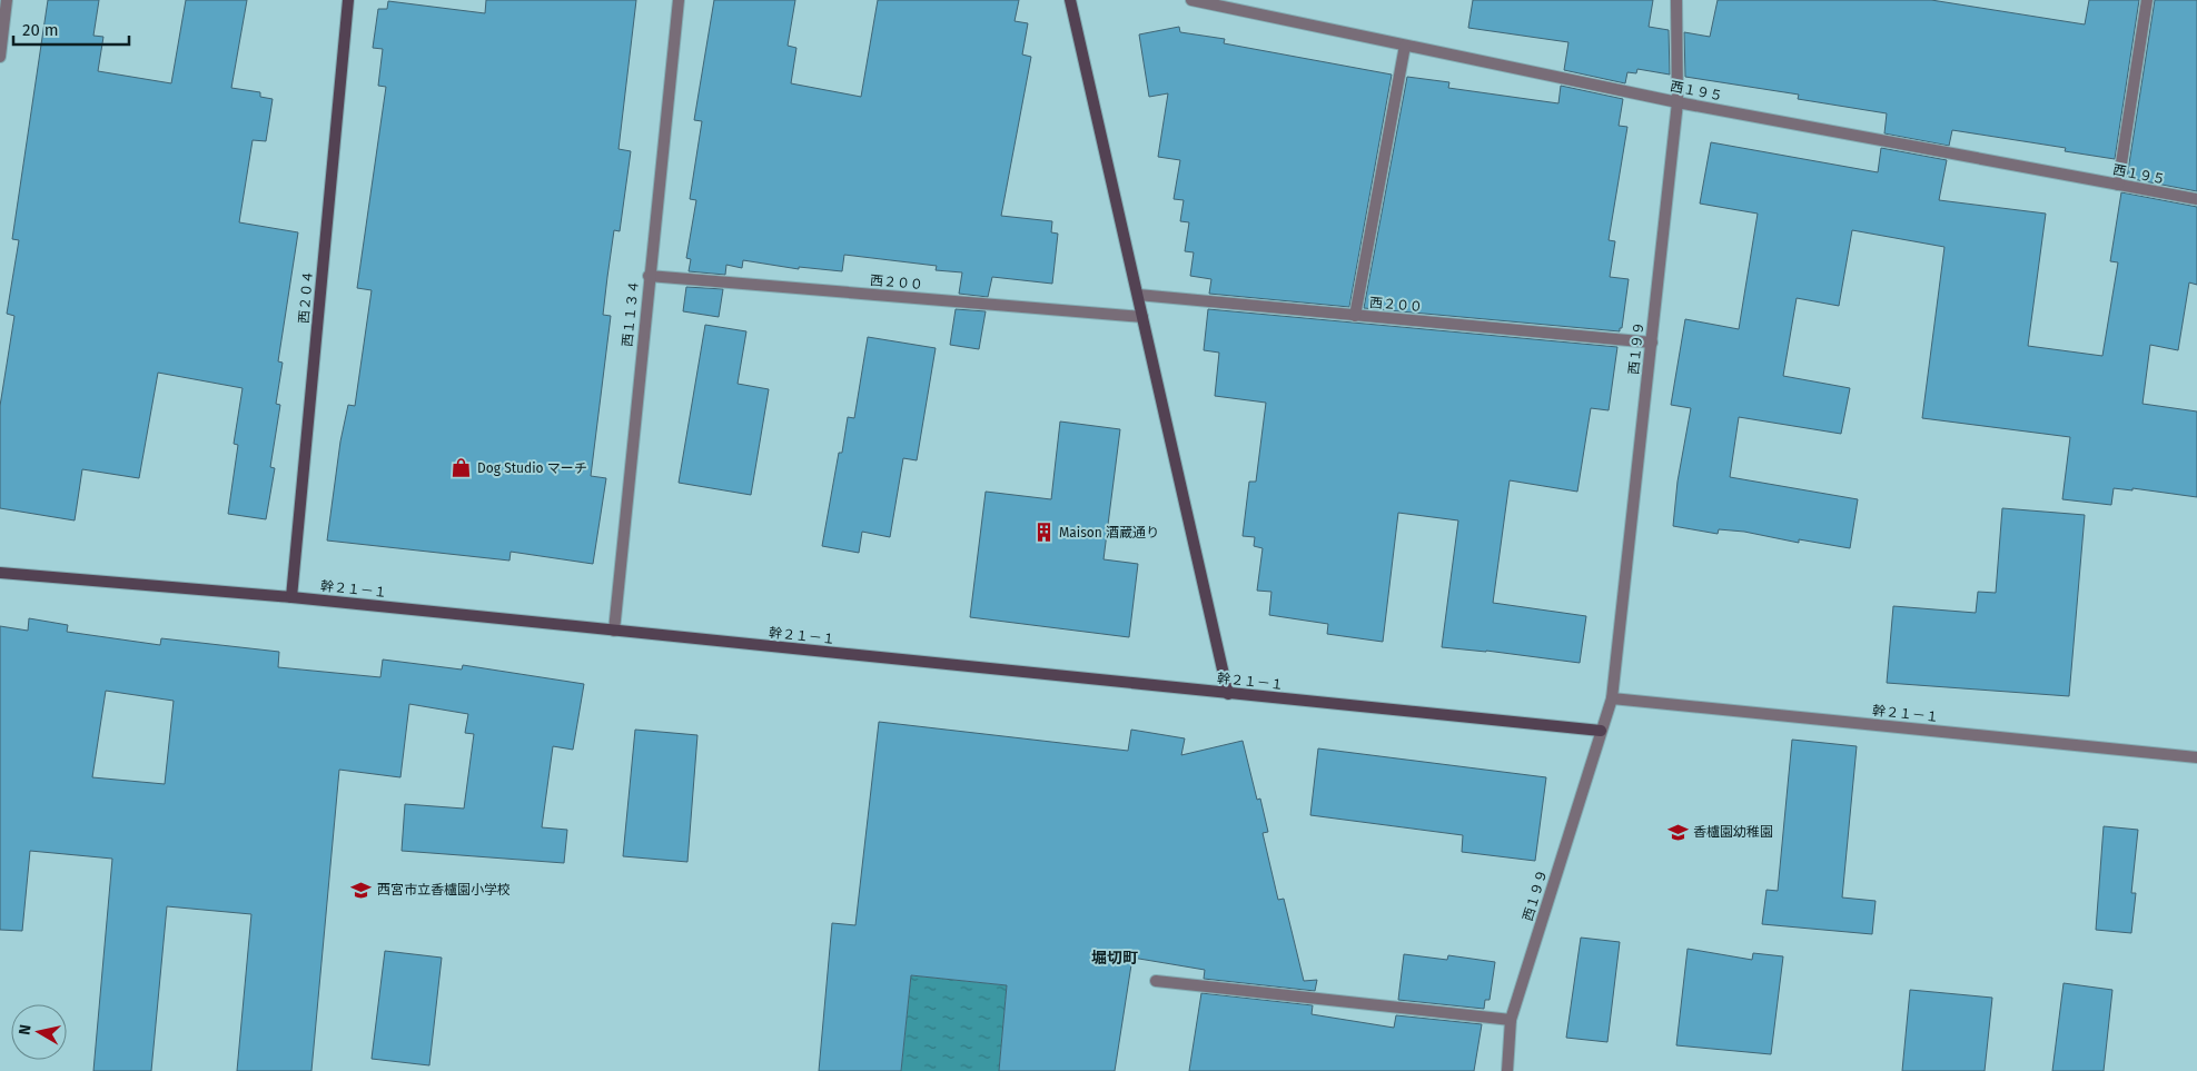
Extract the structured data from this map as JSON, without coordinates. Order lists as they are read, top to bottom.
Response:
{
  "streets": {
    "street": [
      "西１９５",
      "西２００",
      "西２０４",
      "西１１３４",
      "西１９９",
      "幹２１－１"
    ]
  },
  "crossings": [
    ["西１９５", "西１９９"],
    ["西２００", "西１１３４"],
    ["西２００", "西１９９"],
    ["西２０４", "幹２１－１"],
    ["西１１３４", "幹２１－１"],
    ["西１９９", "幹２１－１"]
  ],
  "districts": ["堀切町"],
  "places": {
    "shop": ["Dog Studio マーチ"],
    "building": ["Maison 酒蔵通り"],
    "school or university": ["香櫨園幼稚園", "西宮市立香櫨園小学校"]
  },
  "scale_bar": "20 m",
  "north": "left"
}
